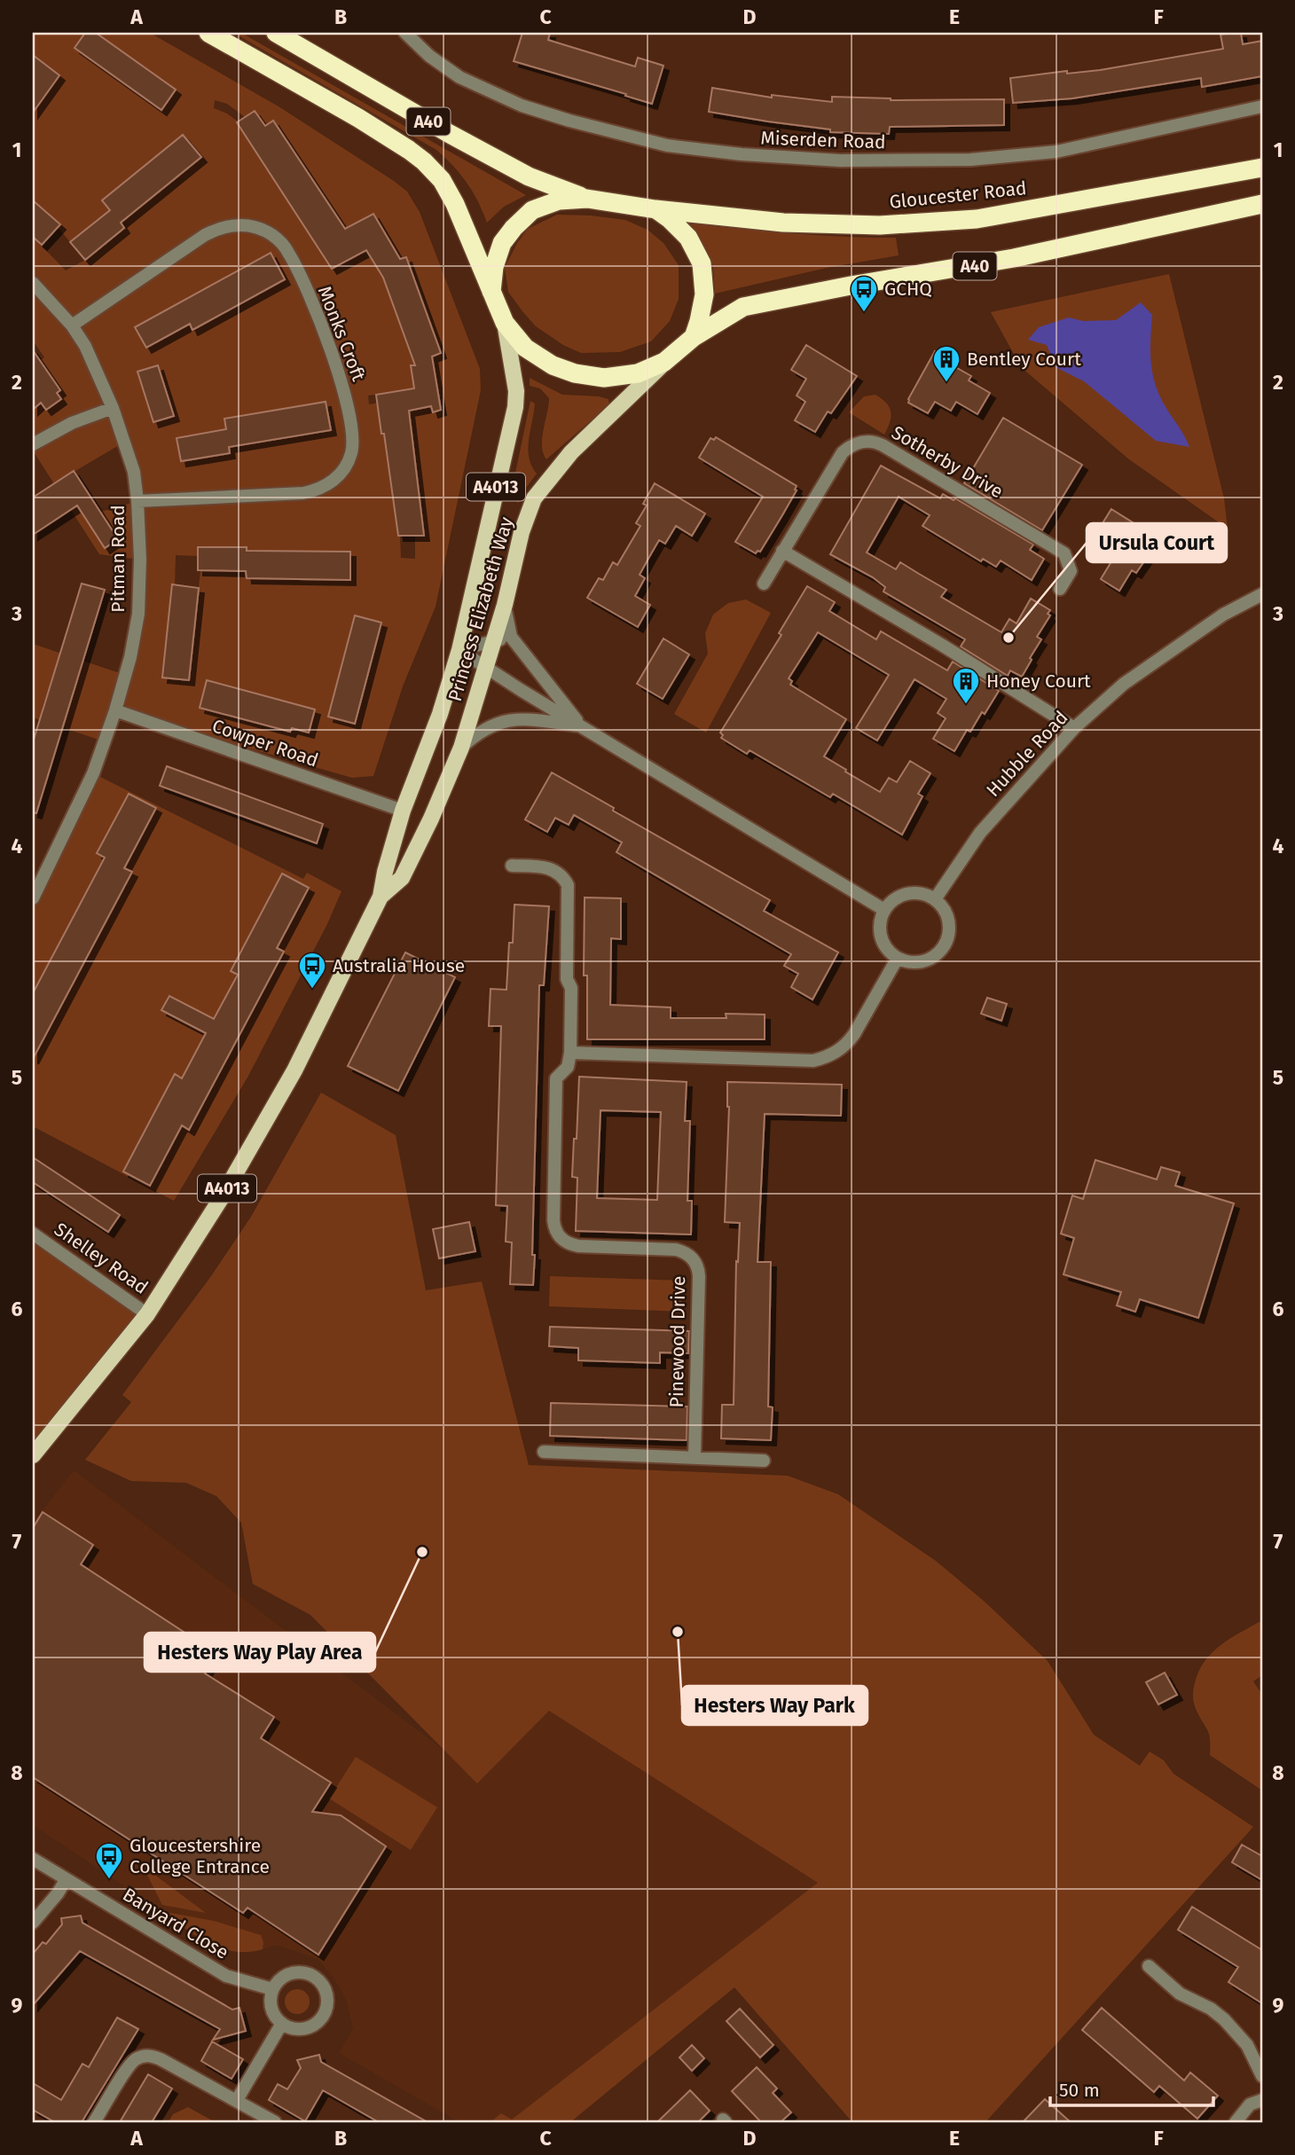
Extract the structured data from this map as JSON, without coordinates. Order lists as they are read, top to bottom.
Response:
{
  "streets": {
    "highway": ["A40", "Gloucester Road"],
    "main road": ["A4013", "Princess Elizabeth Way"],
    "street": [
      "Miserden Road",
      "Monks Croft",
      "Sotherby Drive",
      "Pitman Road",
      "Cowper Road",
      "Hubble Road",
      "Shelley Road",
      "Pinewood Drive",
      "Banyard Close"
    ]
  },
  "crossings": [
    ["A40", "Gloucester Road"],
    ["A40", "Princess Elizabeth Way"],
    ["Gloucester Road", "Princess Elizabeth Way"],
    ["Monks Croft", "Pitman Road"],
    ["Pitman Road", "Cowper Road"],
    ["Princess Elizabeth Way", "Cowper Road"],
    ["Princess Elizabeth Way", "Shelley Road"]
  ],
  "places": {
    "bus stop": ["GCHQ", "Australia House", "Gloucestershire College Entrance"],
    "building": ["Bentley Court", "Honey Court"],
    "other": ["Ursula Court", "Hesters Way Play Area", "Hesters Way Park"]
  },
  "scale_bar": "50 m",
  "grid": {
    "columns": [
      "A",
      "B",
      "C",
      "D",
      "E",
      "F"
    ],
    "rows": [
      "1",
      "2",
      "3",
      "4",
      "5",
      "6",
      "7",
      "8",
      "9"
    ]
  }
}
